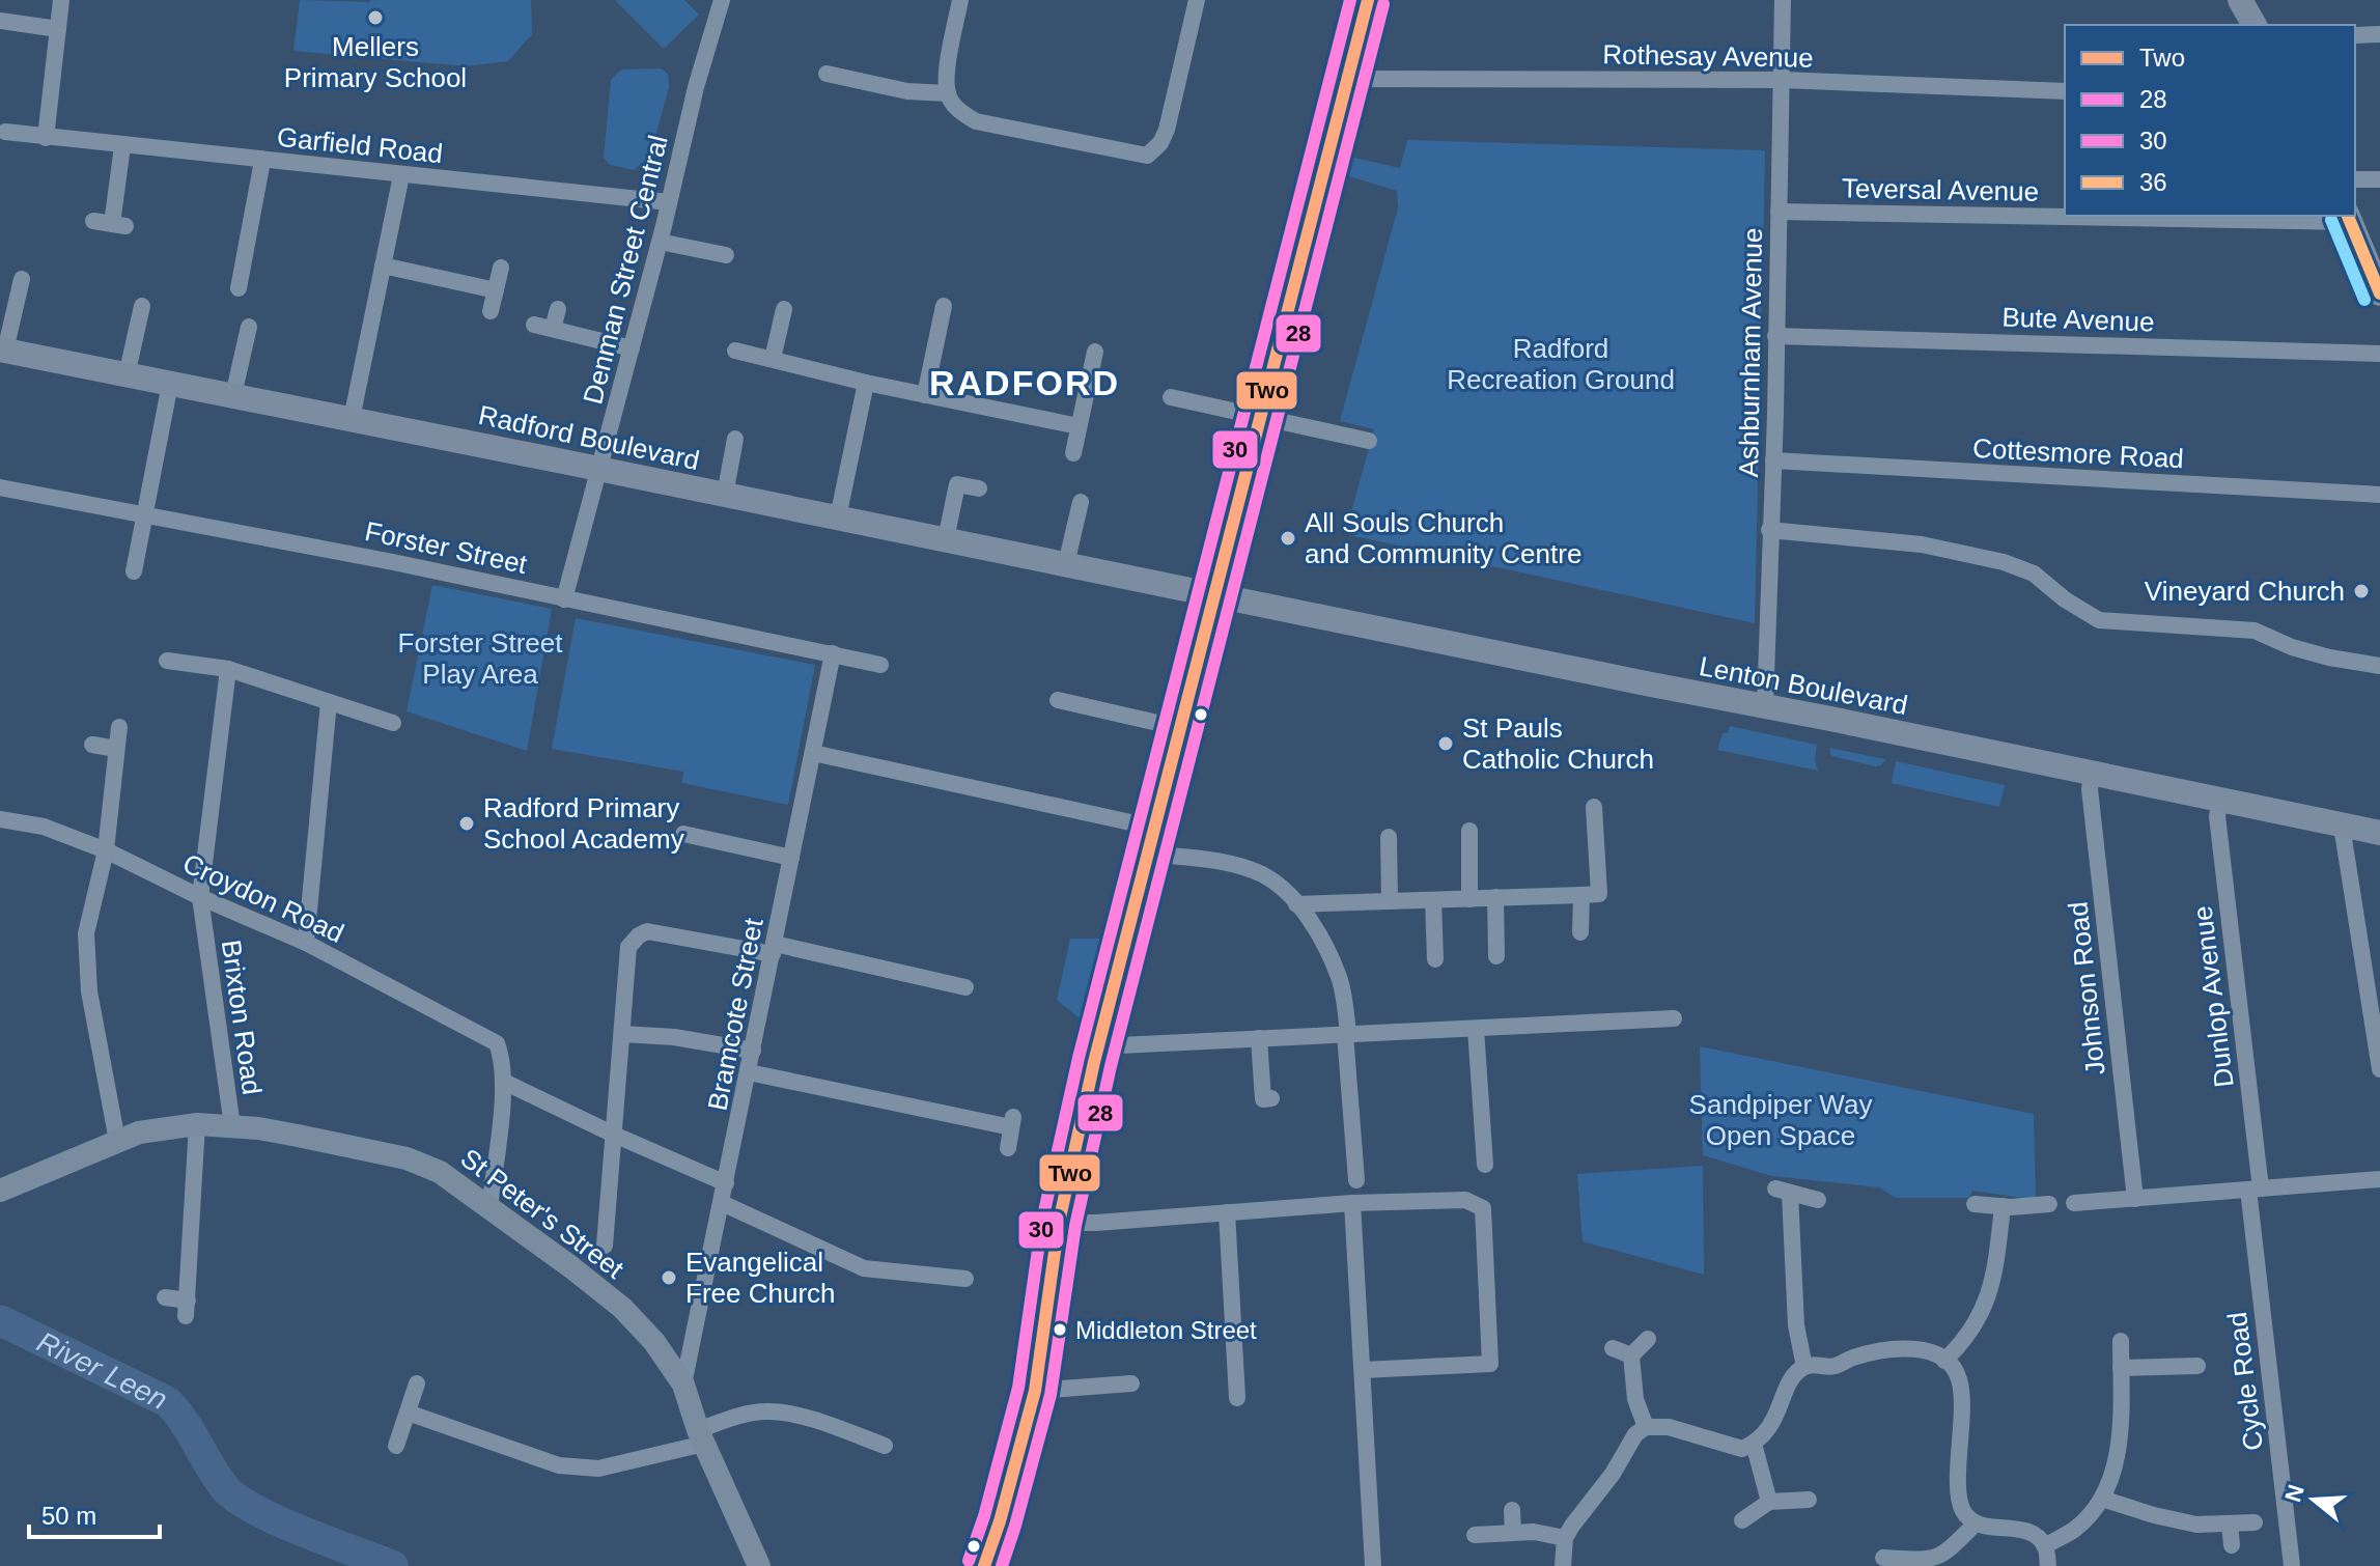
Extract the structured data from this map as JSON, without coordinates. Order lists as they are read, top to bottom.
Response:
{
  "streets": {
    "main road": ["Radford Boulevard", "Lenton Boulevard"],
    "street": [
      "Rothesay Avenue",
      "Garfield Road",
      "Teversal Avenue",
      "Denman Street Central",
      "Bute Avenue",
      "Ashburnham Avenue",
      "Cottesmore Road",
      "Forster Street",
      "Croydon Road",
      "Johnson Road",
      "Dunlop Avenue",
      "Bramcote Street",
      "Brixton Road",
      "St Peter's Street",
      "Cycle Road"
    ]
  },
  "crossings": [
    ["Rothesay Avenue", "Ashburnham Avenue"],
    ["Garfield Road", "Denman Street Central"],
    ["Teversal Avenue", "Ashburnham Avenue"],
    ["Denman Street Central", "Radford Boulevard"],
    ["Denman Street Central", "Forster Street"],
    ["Bute Avenue", "Ashburnham Avenue"],
    ["Ashburnham Avenue", "Cottesmore Road"],
    ["Ashburnham Avenue", "Lenton Boulevard"],
    ["Radford Boulevard", "Lenton Boulevard"],
    ["Forster Street", "Bramcote Street"],
    ["Lenton Boulevard", "Johnson Road"],
    ["Lenton Boulevard", "Dunlop Avenue"],
    ["Croydon Road", "Brixton Road"],
    ["Dunlop Avenue", "Cycle Road"],
    ["Bramcote Street", "St Peter's Street"],
    ["Brixton Road", "St Peter's Street"]
  ],
  "districts": ["RADFORD"],
  "water": ["River Leen"],
  "parks": ["Radford Recreation Ground", "Forster Street Play Area", "Sandpiper Way Open Space"],
  "places": [
    "Mellers Primary School",
    "All Souls Church and Community Centre",
    "Vineyard Church",
    "St Pauls Catholic Church",
    "Radford Primary School Academy",
    "Evangelical Free Church",
    "Middleton Street"
  ],
  "lines": [
    "transit line Two",
    "transit line 30",
    "transit line 28",
    "transit line 36"
  ],
  "legend": [
    "Two",
    "28",
    "30",
    "36"
  ],
  "scale_bar": "50 m",
  "north": "left"
}
